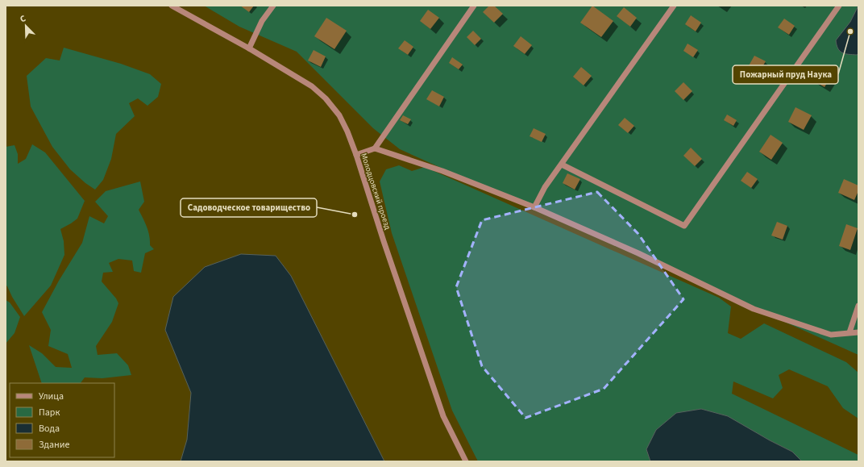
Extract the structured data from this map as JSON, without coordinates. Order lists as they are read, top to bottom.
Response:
{
  "streets": {
    "street": ["Молодцовский проезд"]
  },
  "places": ["Пожарный пруд Наука", "Садоводческое товарищество"],
  "legend": [
    "Улица",
    "Парк",
    "Вода",
    "Здание"
  ],
  "north": "top left"
}
